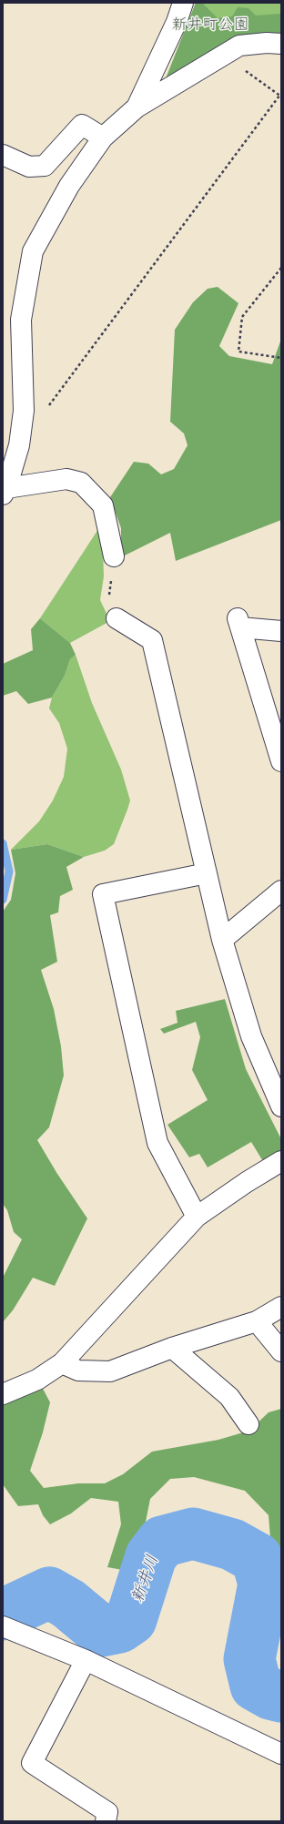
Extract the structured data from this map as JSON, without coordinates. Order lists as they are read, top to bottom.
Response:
{
  "water": ["新井川"],
  "parks": ["新井町公園"]
}
